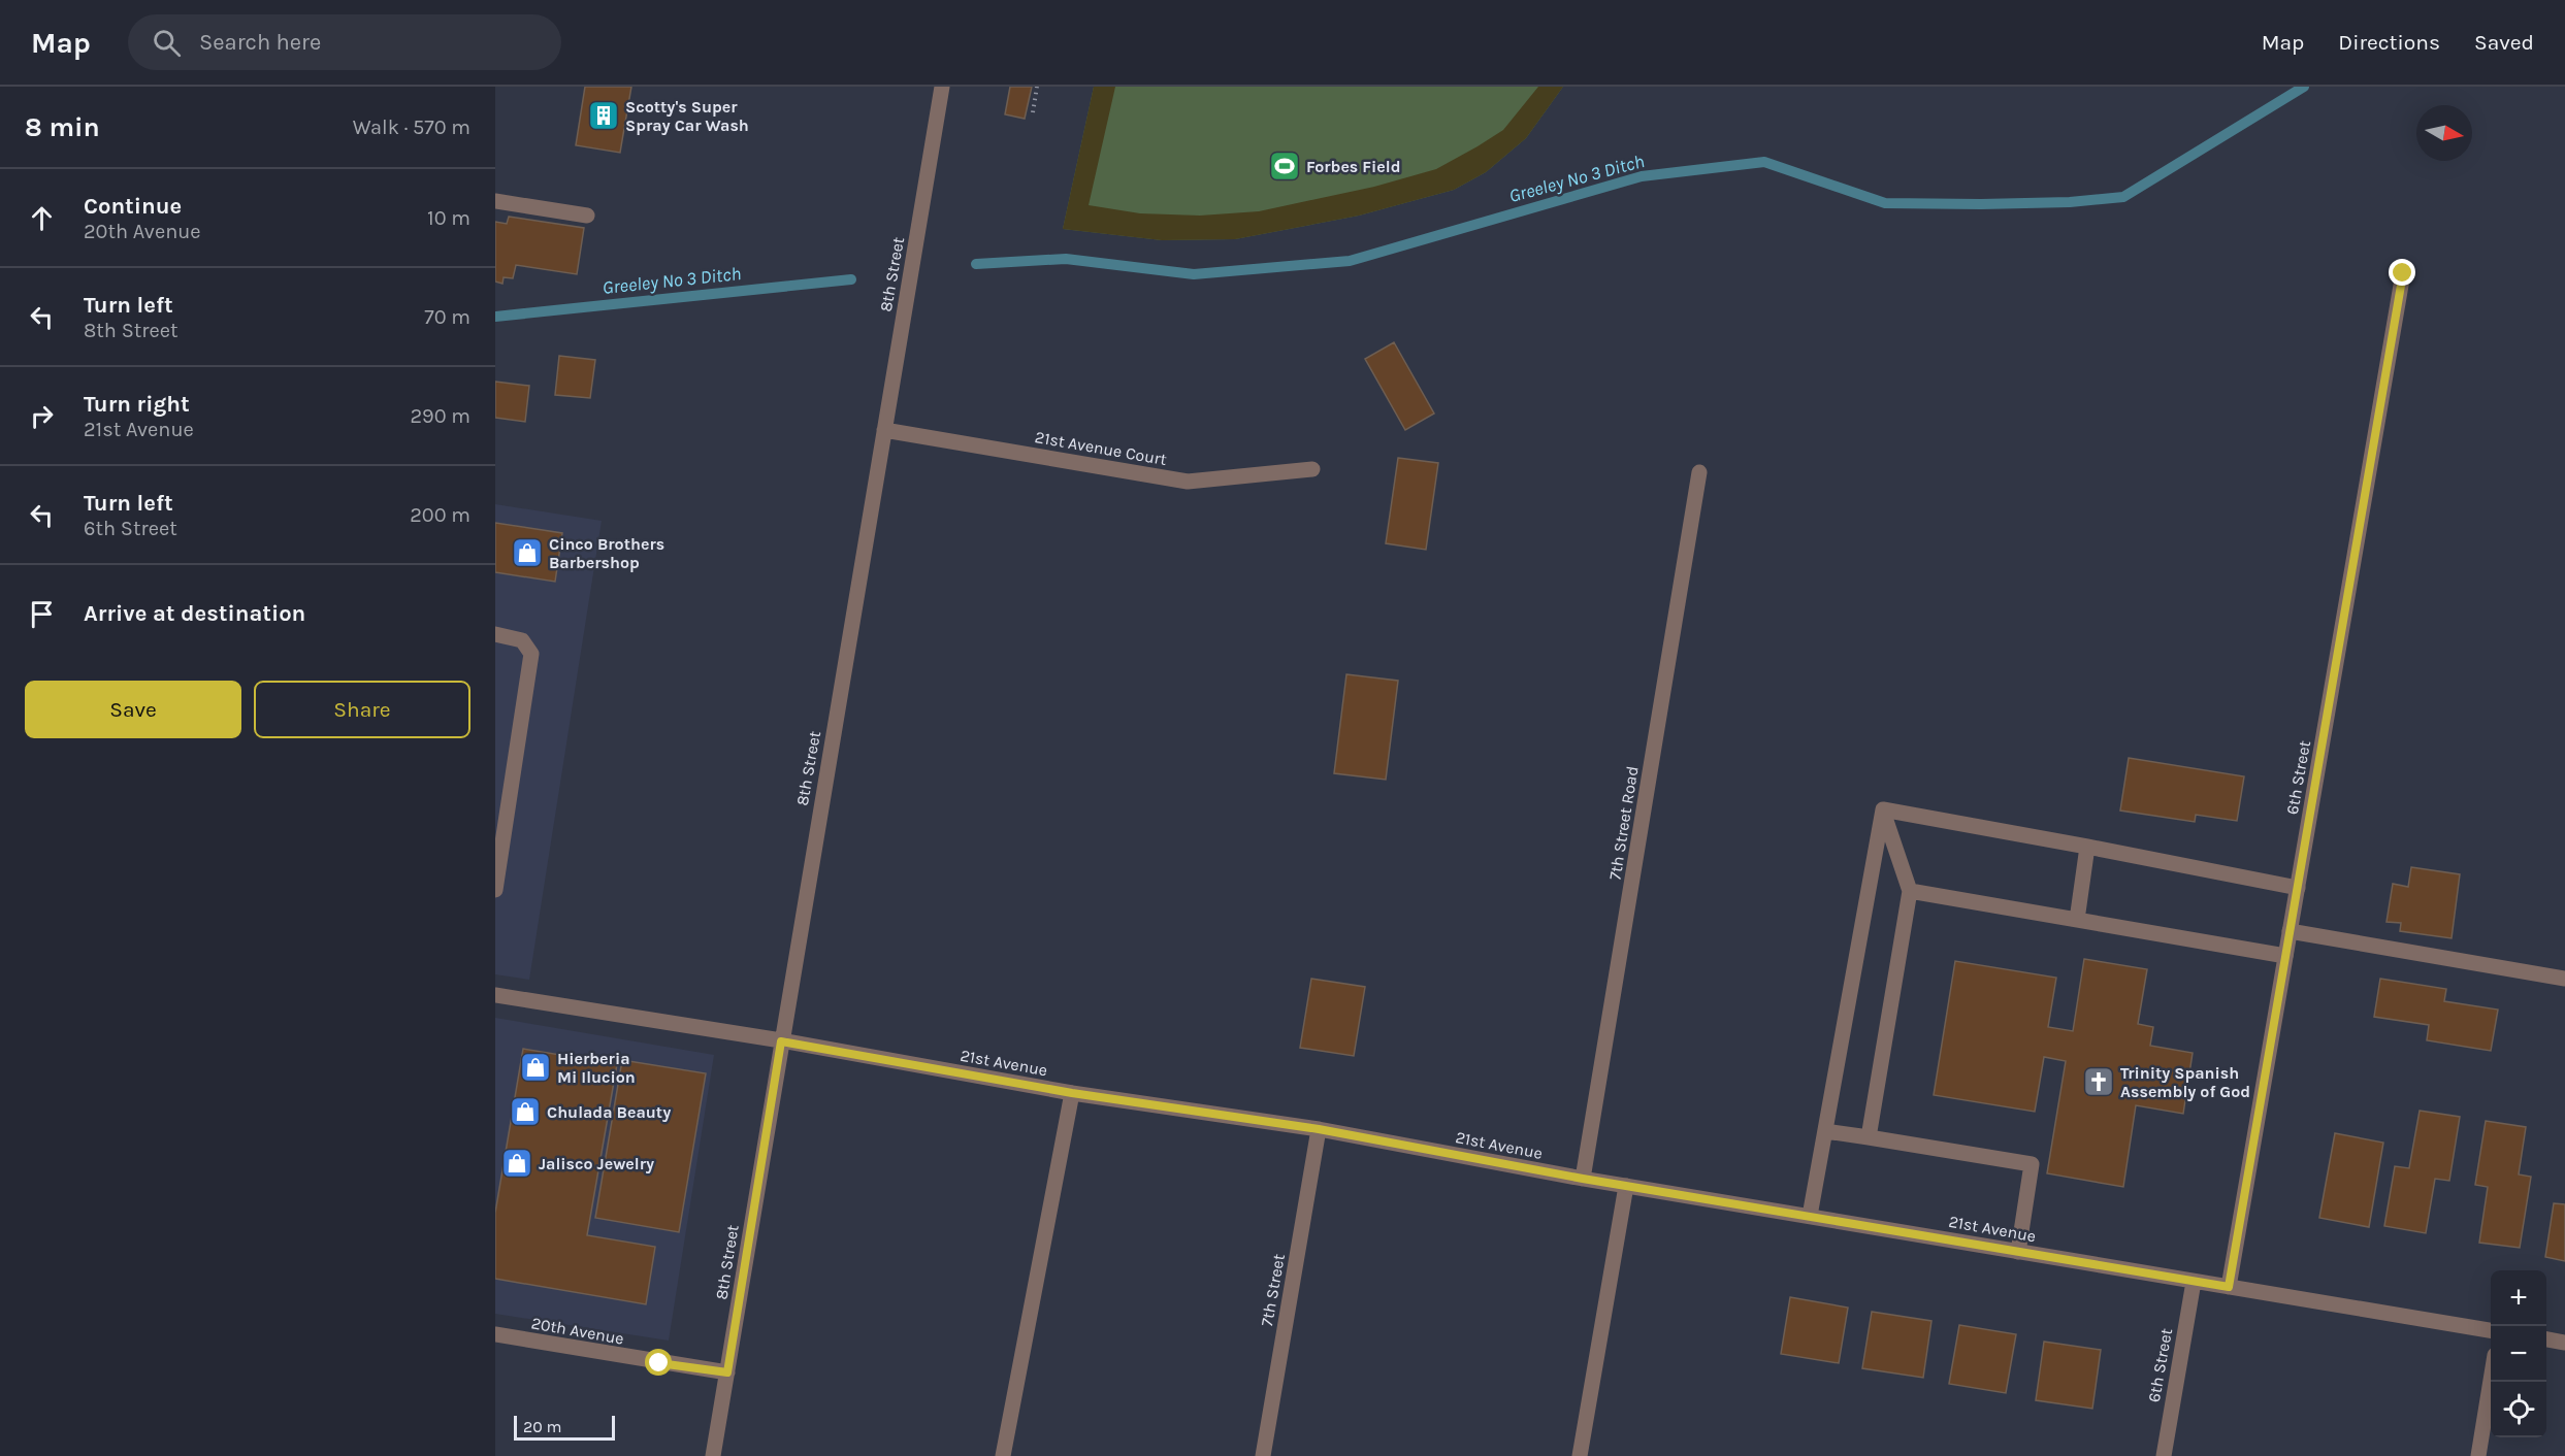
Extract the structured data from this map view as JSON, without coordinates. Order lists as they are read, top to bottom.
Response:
{
  "streets": {
    "street": [
      "8th Street",
      "21st Avenue Court",
      "6th Street",
      "7th Street Road",
      "21st Avenue",
      "7th Street",
      "20th Avenue"
    ]
  },
  "crossings": [
    ["8th Street", "21st Avenue Court"],
    ["8th Street", "21st Avenue"],
    ["8th Street", "20th Avenue"],
    ["6th Street", "21st Avenue"],
    ["7th Street Road", "21st Avenue"],
    ["21st Avenue", "7th Street"]
  ],
  "water": ["Greeley No 3 Ditch"],
  "places": {
    "building": ["Scotty's Super Spray Car Wash"],
    "sports": ["Forbes Field"],
    "shop": [
      "Cinco Brothers Barbershop",
      "Hierberia Mi Ilucion",
      "Chulada Beauty",
      "Jalisco Jewelry"
    ],
    "church": ["Trinity Spanish Assembly of God"]
  },
  "scale_bar": "20 m",
  "north": "right",
  "page": {
    "header": "Map",
    "search": "Search here",
    "nav": ["Map", "Directions", "Saved"],
    "heading": ["8 min", "Walk · 570 m"],
    "list": [
      ["Continue", "20th Avenue", "10 m"],
      ["Turn left", "8th Street", "70 m"],
      ["Turn right", "21st Avenue", "290 m"],
      ["Turn left", "6th Street", "200 m"],
      "Arrive at destination"
    ],
    "buttons": ["Save", "Share"],
    "map_buttons": ["+", "−"],
    "scale": "20 m"
  }
}
